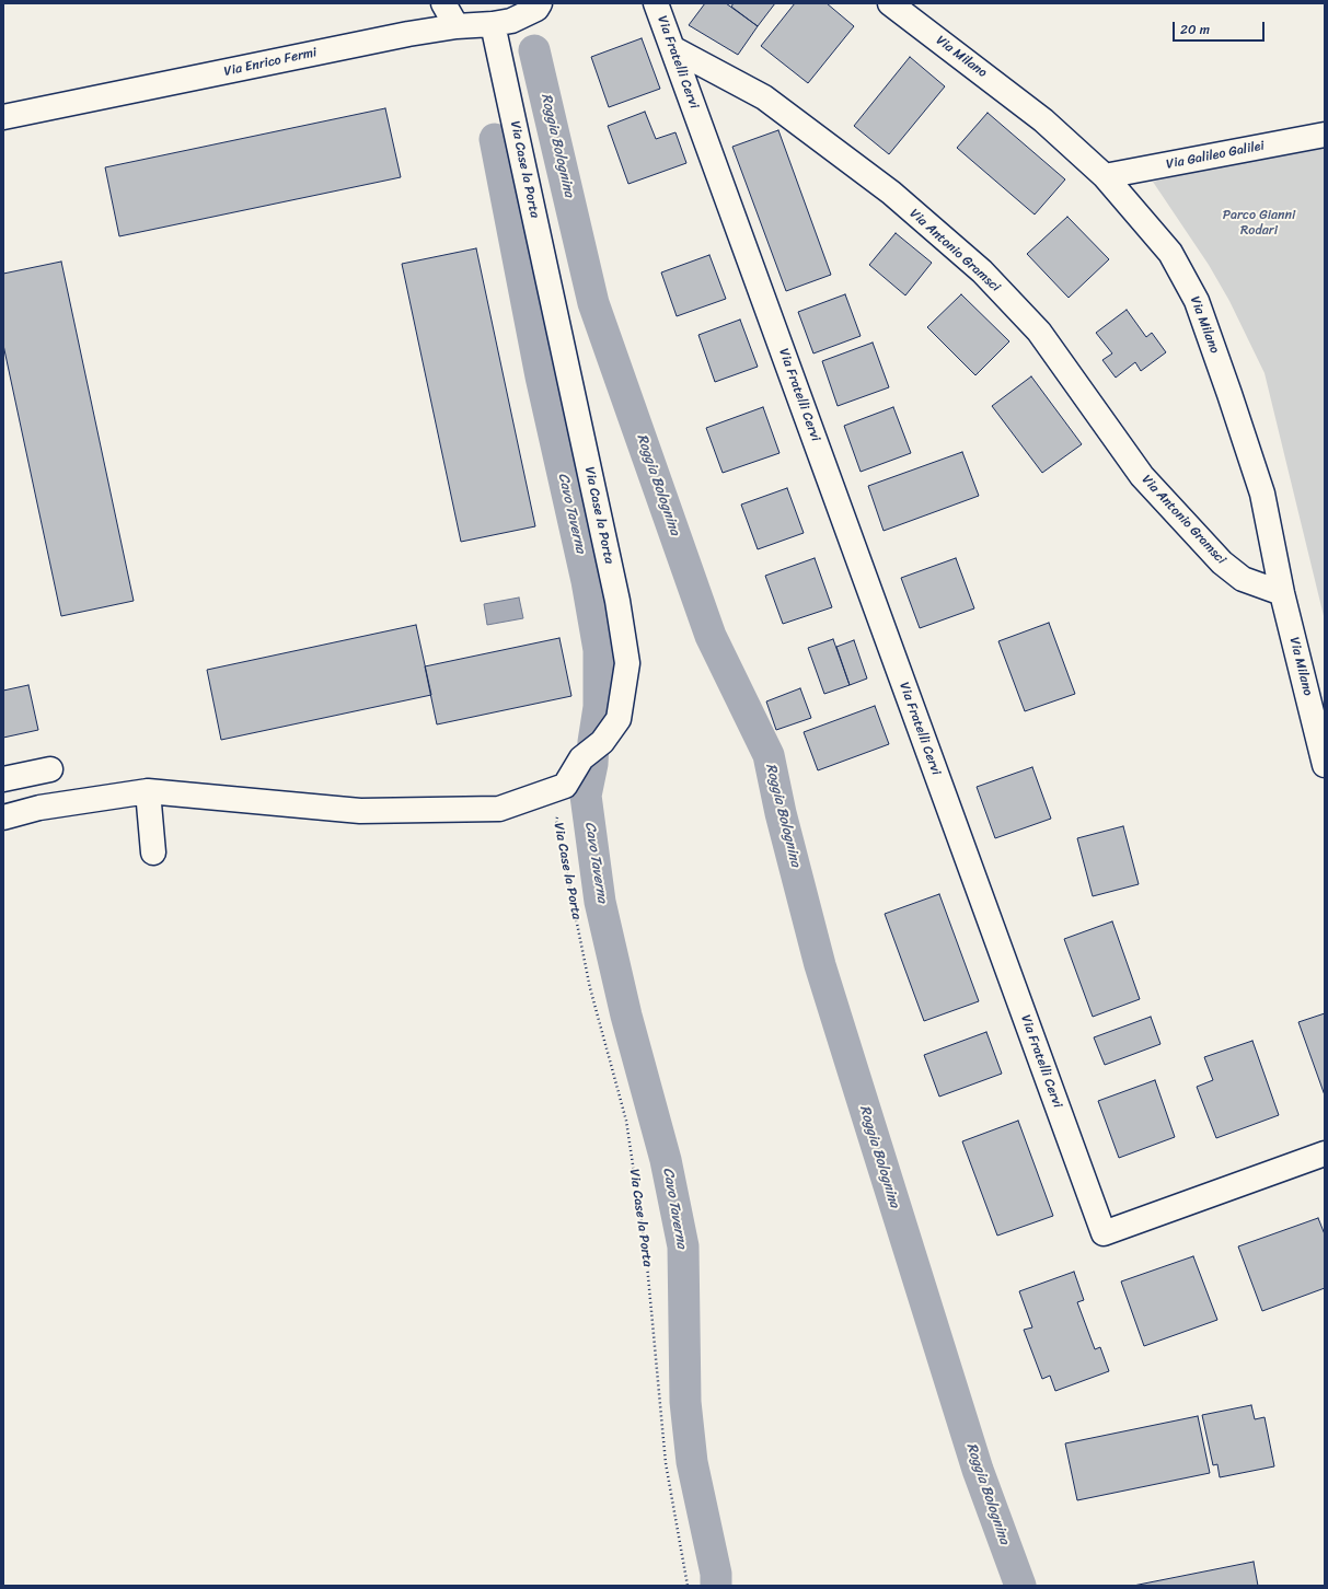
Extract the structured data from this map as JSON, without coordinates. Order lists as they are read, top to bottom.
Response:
{
  "streets": {
    "street": [
      "Via Milano",
      "Via Enrico Fermi",
      "Via Fratelli Cervi",
      "Via Galileo Galilei",
      "Via Case la Porta",
      "Via Antonio Gramsci"
    ]
  },
  "crossings": [
    ["Via Milano", "Via Galileo Galilei"],
    ["Via Milano", "Via Antonio Gramsci"],
    ["Via Enrico Fermi", "Via Case la Porta"],
    ["Via Fratelli Cervi", "Via Antonio Gramsci"]
  ],
  "water": ["Roggia Bolognina", "Cavo Taverna"],
  "parks": ["Parco Gianni Rodari"],
  "scale_bar": "20 m"
}
